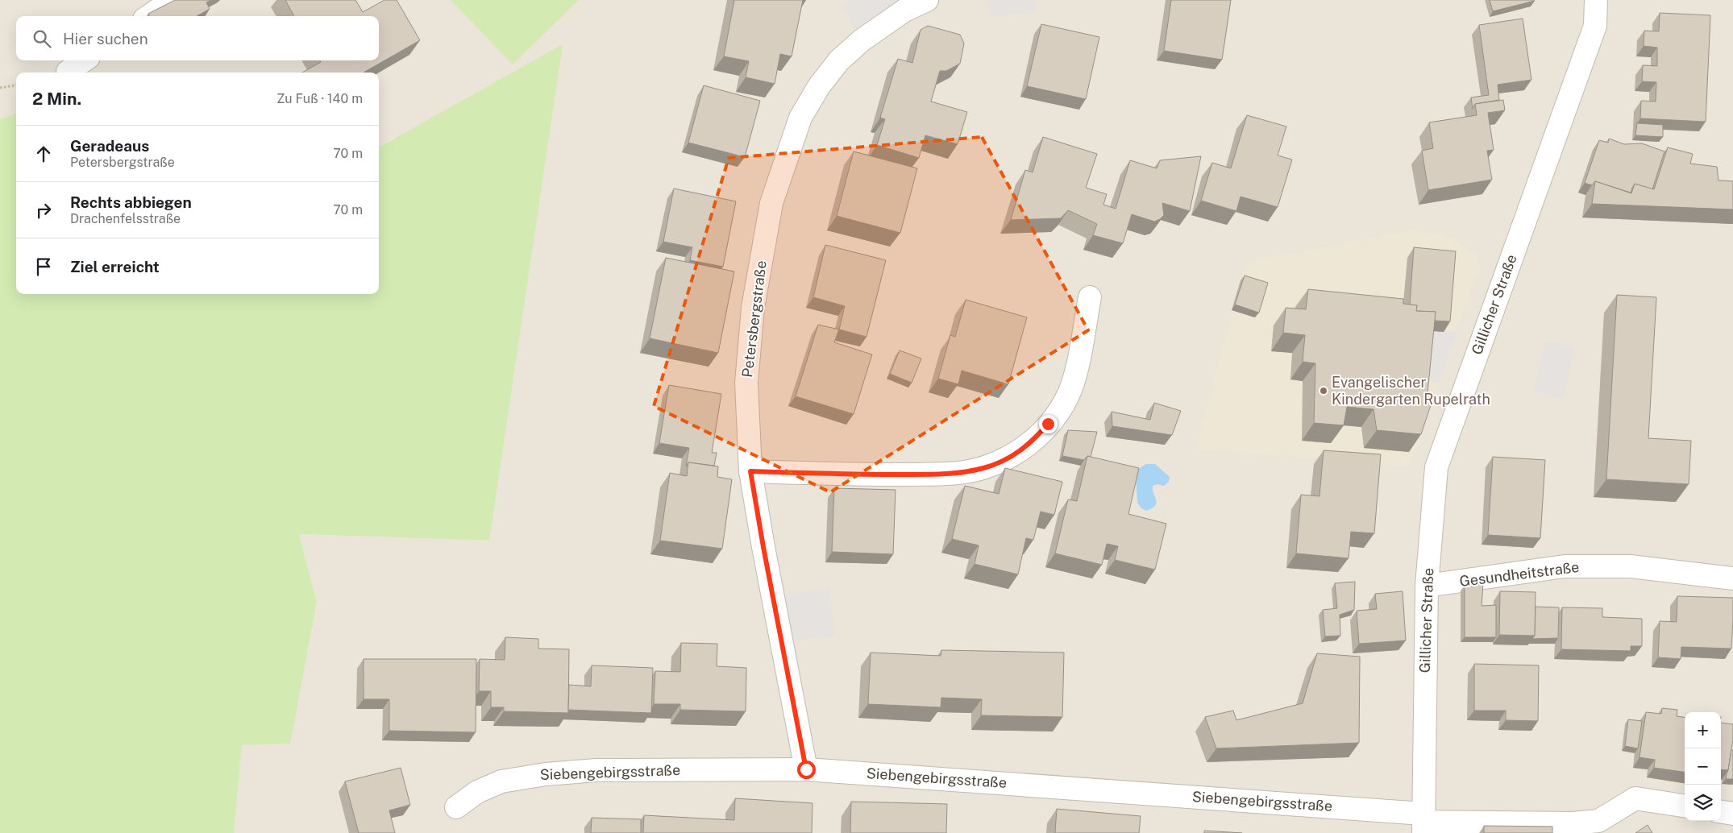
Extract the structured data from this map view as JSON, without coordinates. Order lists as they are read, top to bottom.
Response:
{
  "streets": {
    "street": [
      "Gillicher Straße",
      "Petersbergstraße",
      "Gesundheitstraße",
      "Siebengebirgsstraße"
    ]
  },
  "crossings": [
    ["Gillicher Straße", "Gesundheitstraße"],
    ["Gillicher Straße", "Siebengebirgsstraße"],
    ["Petersbergstraße", "Siebengebirgsstraße"]
  ],
  "places": ["Evangelischer Kindergarten Rupelrath"],
  "page": {
    "search": "Hier suchen",
    "heading": ["2 Min.", "Zu Fuß · 140 m"],
    "list": [
      ["Geradeaus", "Petersbergstraße", "70 m"],
      ["Rechts abbiegen", "Drachenfelsstraße", "70 m"],
      "Ziel erreicht"
    ],
    "map_buttons": ["+", "−"]
  }
}
